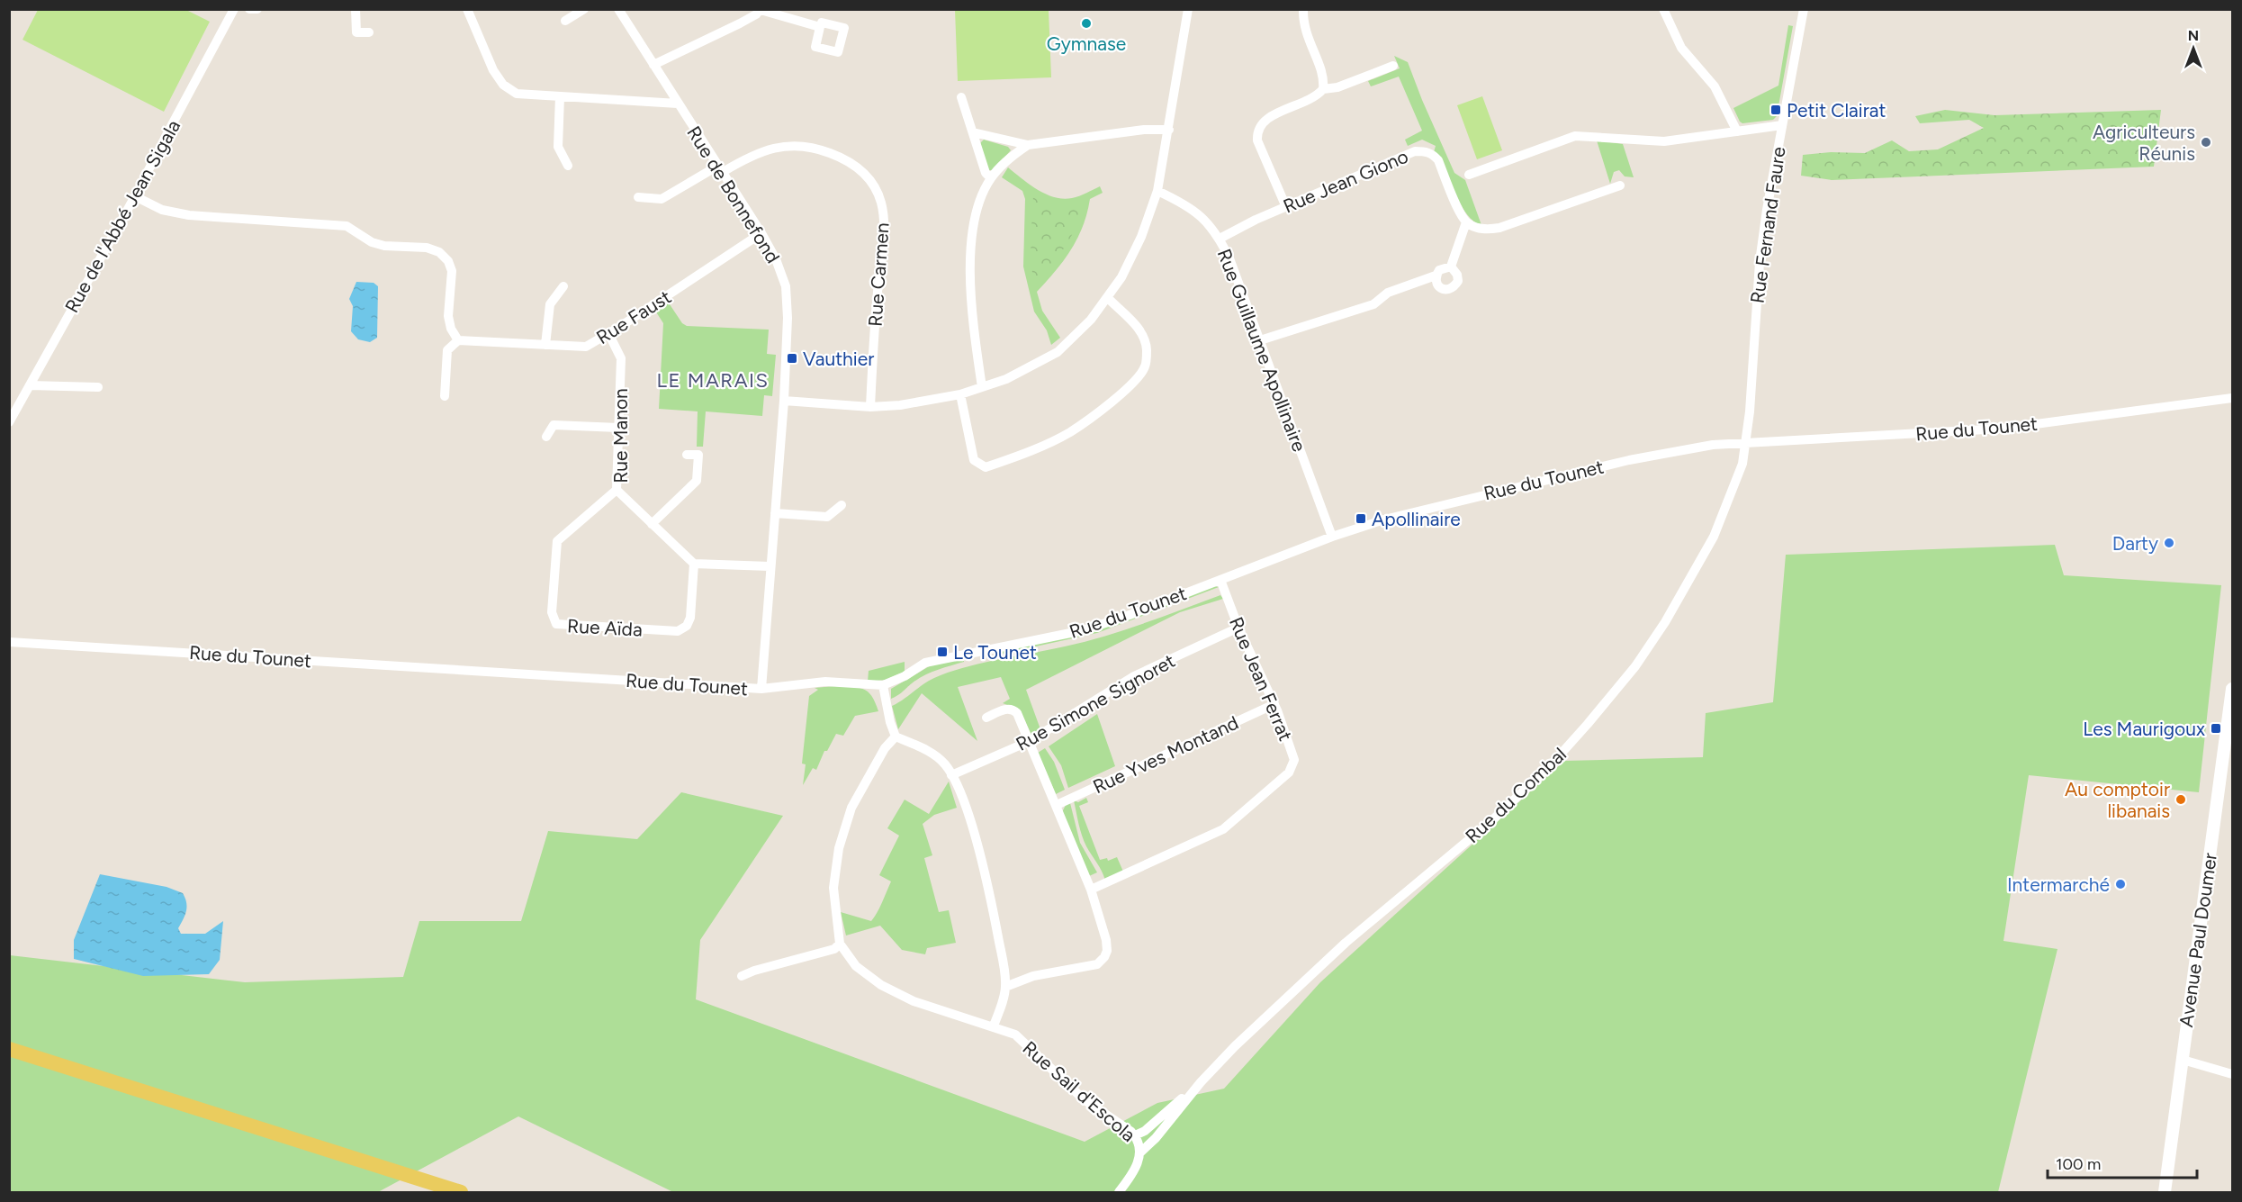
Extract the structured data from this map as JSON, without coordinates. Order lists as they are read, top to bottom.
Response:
{
  "streets": {
    "main road": ["Avenue Paul Doumer"],
    "street": [
      "Rue Jean Giono",
      "Rue de Bonnefond",
      "Rue de l'Abbé Jean Sigala",
      "Rue Fernand Faure",
      "Rue Carmen",
      "Rue Faust",
      "Rue Guillaume Apollinaire",
      "Rue du Tounet",
      "Rue Manon",
      "Rue Aïda",
      "Rue Jean Ferrat",
      "Rue Simone Signoret",
      "Rue Yves Montand",
      "Rue du Combal",
      "Rue Sail d'Escola"
    ]
  },
  "crossings": [
    ["Rue Jean Giono", "Rue Guillaume Apollinaire"],
    ["Rue de Bonnefond", "Rue Carmen"],
    ["Rue de Bonnefond", "Rue Faust"],
    ["Rue de Bonnefond", "Rue du Tounet"],
    ["Rue Fernand Faure", "Rue du Tounet"],
    ["Rue Fernand Faure", "Rue du Combal"],
    ["Rue Faust", "Rue Manon"],
    ["Rue Guillaume Apollinaire", "Rue du Tounet"],
    ["Rue du Tounet", "Rue Jean Ferrat"],
    ["Rue du Tounet", "Rue du Combal"],
    ["Rue Manon", "Rue Aïda"],
    ["Rue Jean Ferrat", "Rue Simone Signoret"],
    ["Rue Jean Ferrat", "Rue Yves Montand"],
    ["Rue du Combal", "Rue Sail d'Escola"]
  ],
  "districts": ["LE MARAIS"],
  "places": {
    "other": [
      "Gymnase",
      "Agriculteurs Réunis",
      "Darty",
      "Au comptoir libanais",
      "Intermarché"
    ],
    "transit": [
      "Petit Clairat",
      "Vauthier",
      "Apollinaire",
      "Le Tounet",
      "Les Maurigoux"
    ]
  },
  "scale_bar": "100 m",
  "north": "top"
}
